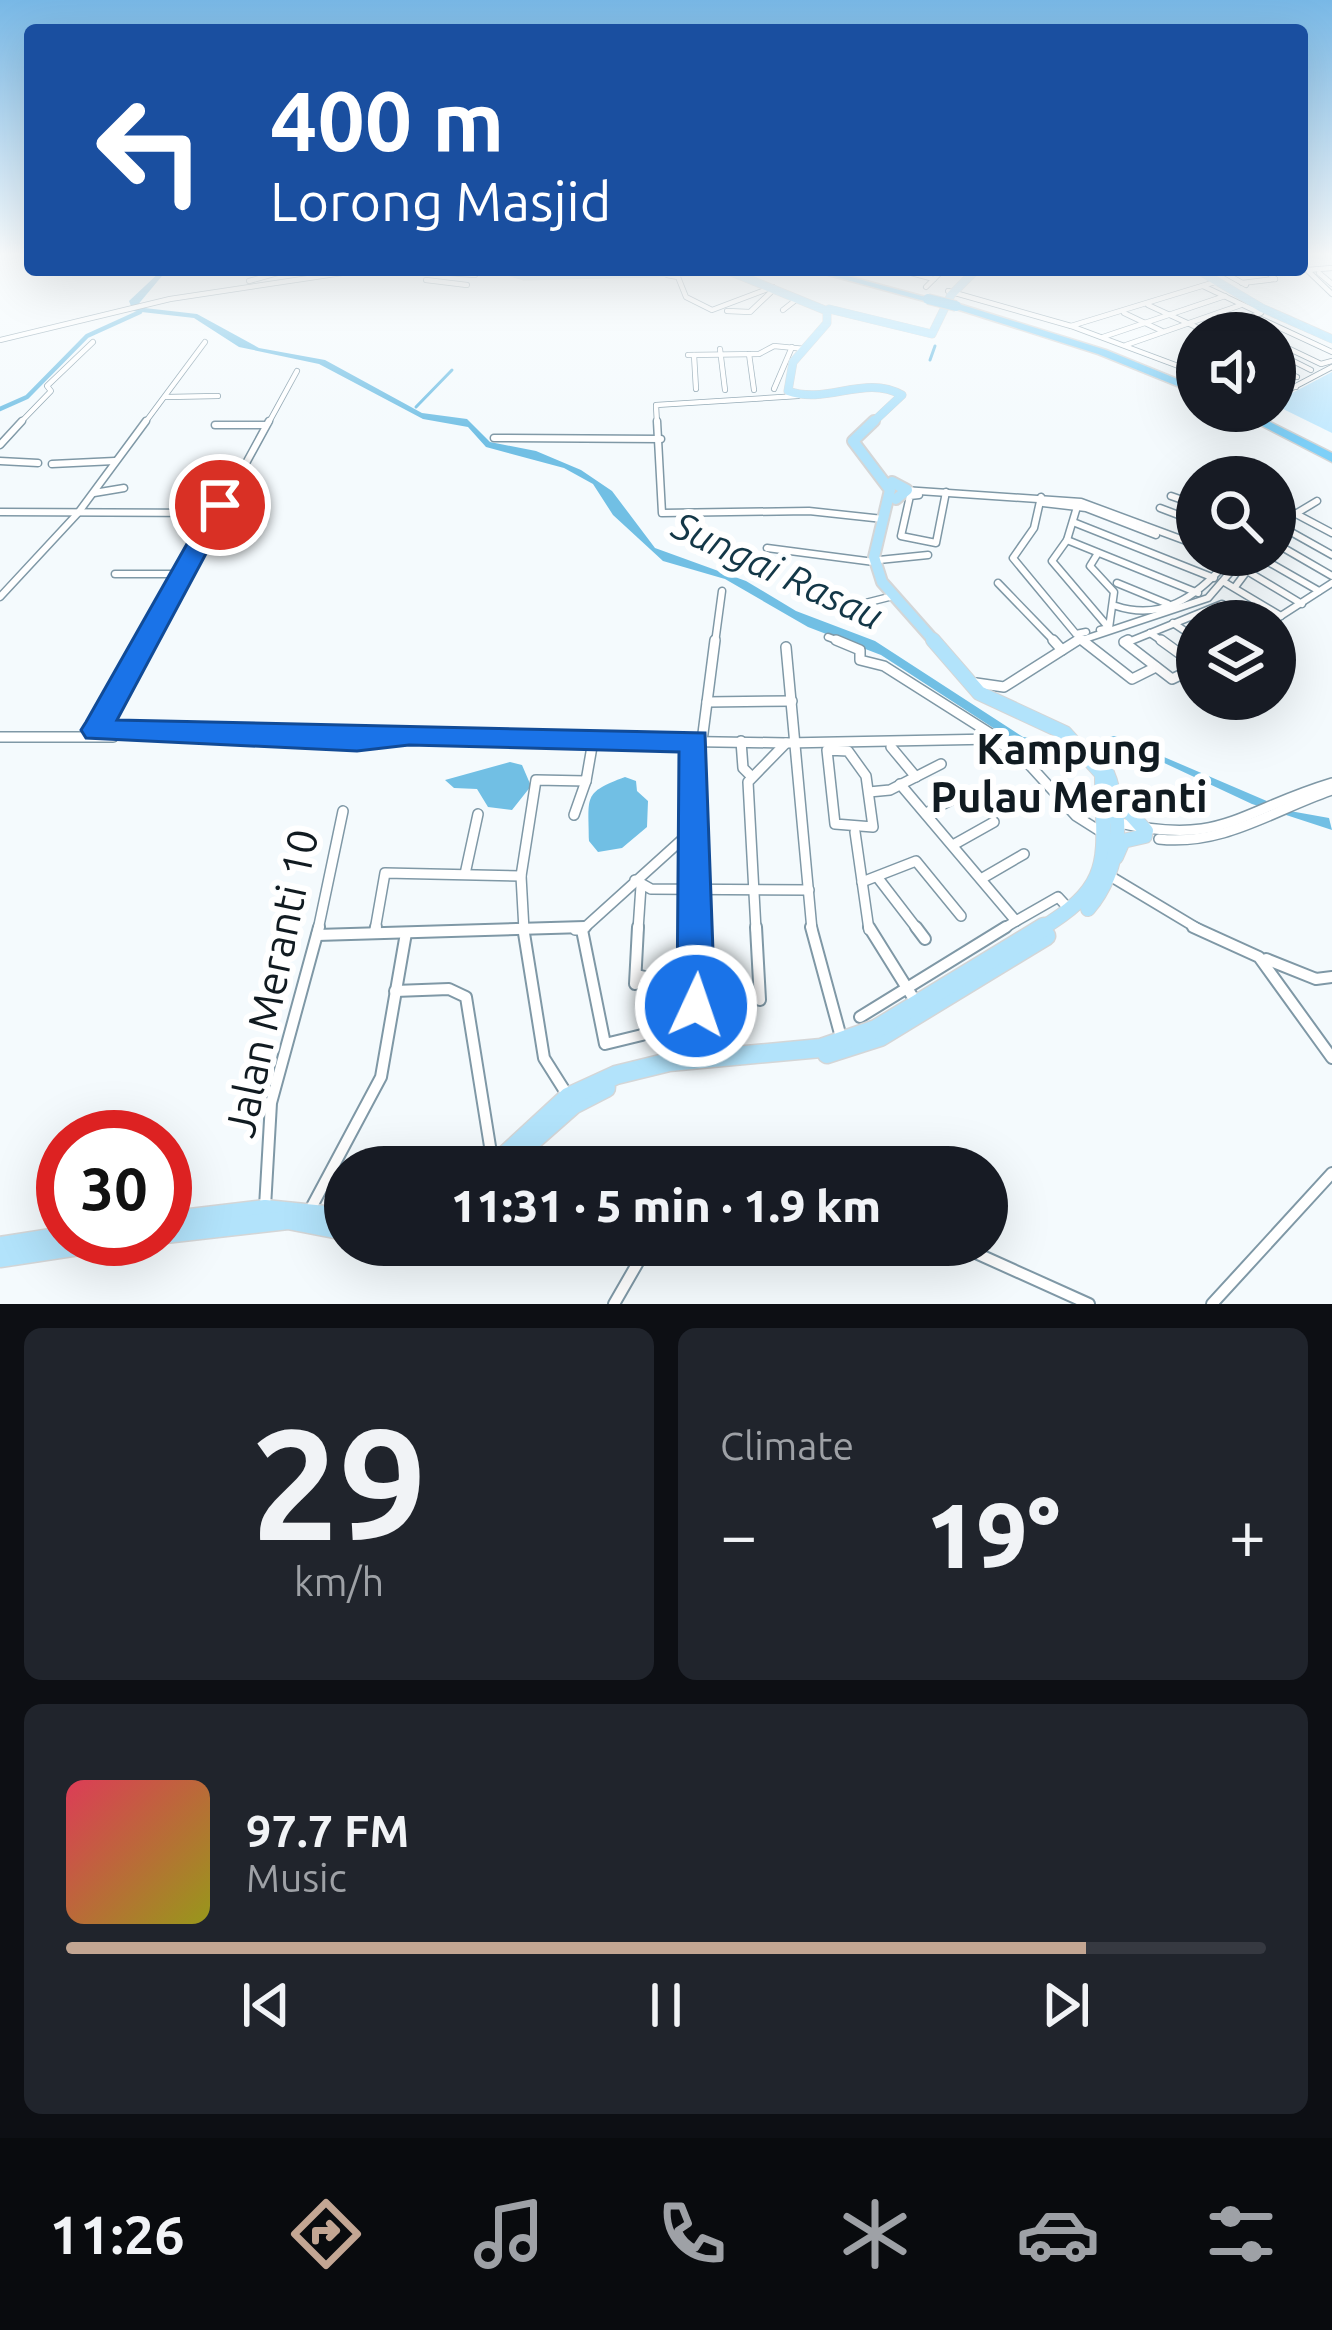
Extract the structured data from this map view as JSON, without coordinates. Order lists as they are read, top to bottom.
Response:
{
  "streets": {
    "street": ["Jalan Meranti 10"]
  },
  "districts": ["Kampung Pulau Meranti"],
  "water": ["Sungai Rasau"],
  "page": {
    "turn": ["400 m", "Lorong Masjid"],
    "limit": "30",
    "trip": "11:31 · 5 min · 1.9 km",
    "tile": [
      ["29", "km/h"],
      "Climate"
    ],
    "heat": ["−", "19°", "+"],
    "song": ["97.7 FM", "Music"],
    "tabs": "11:26"
  }
}
